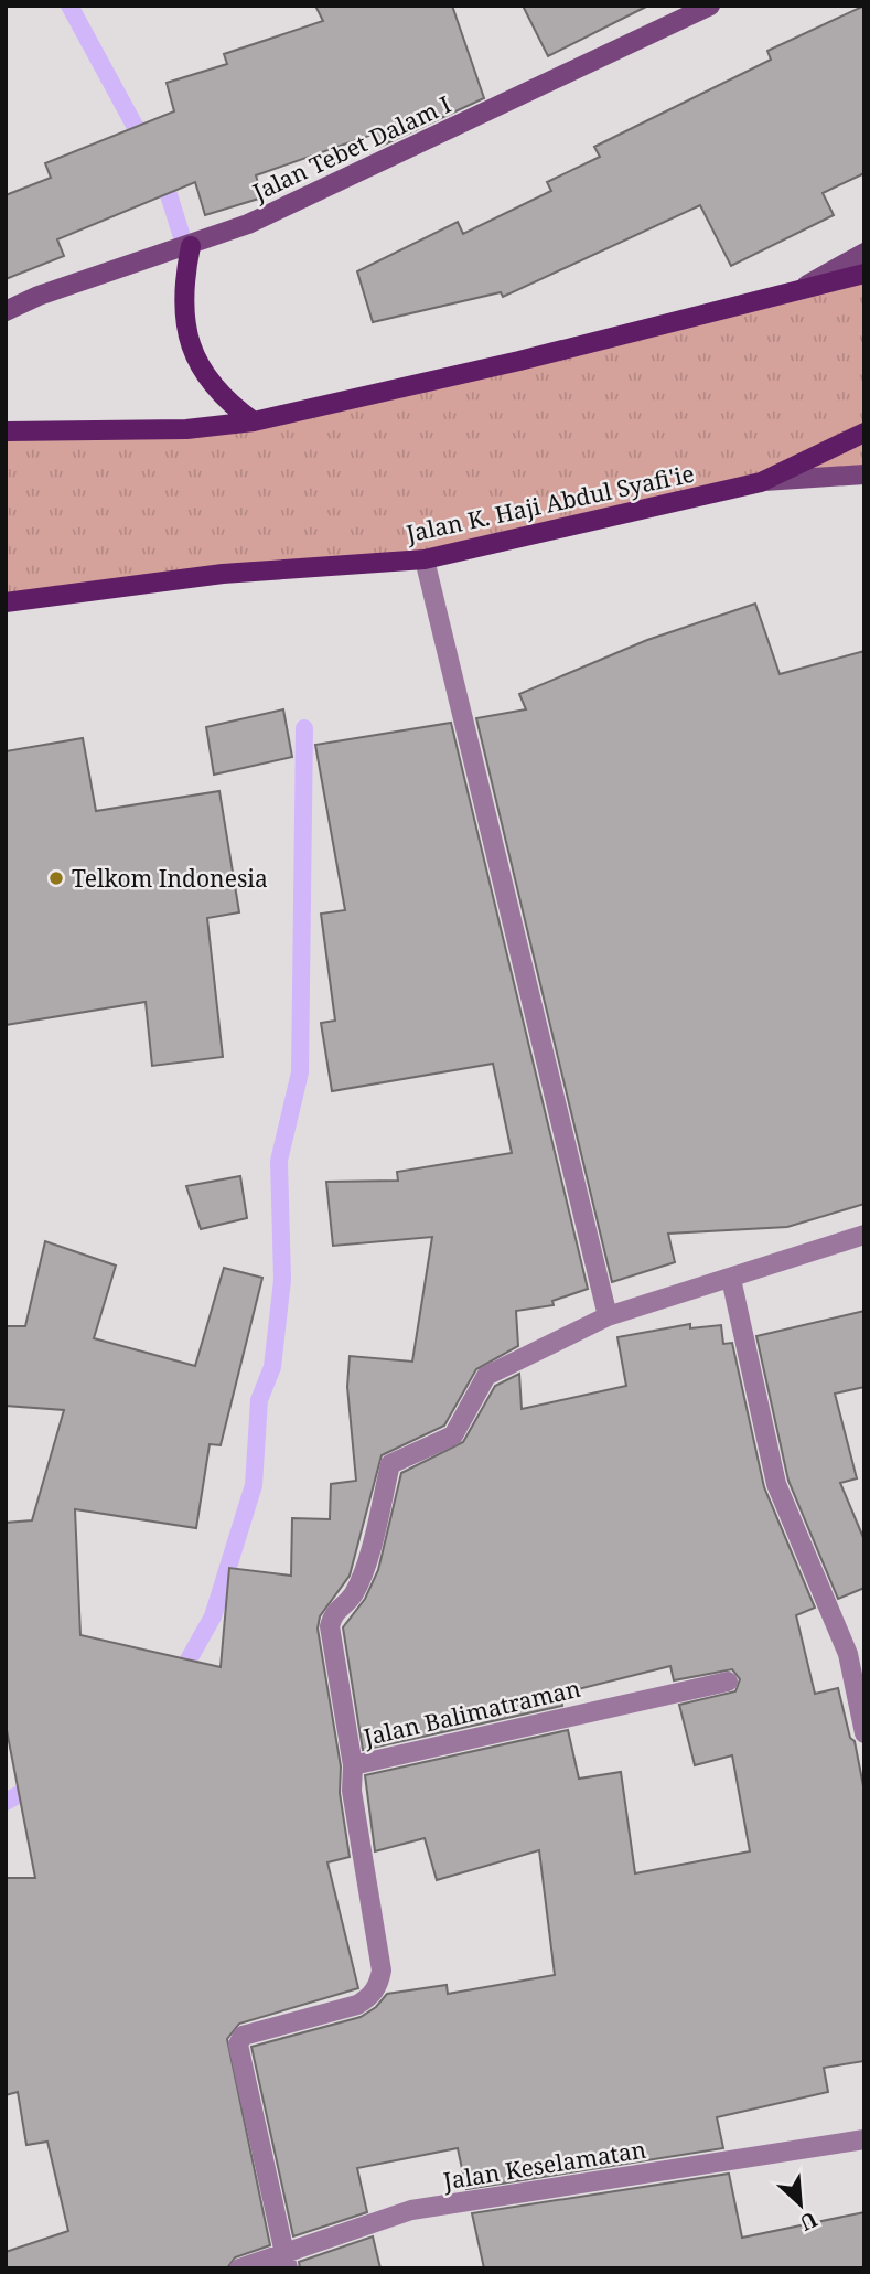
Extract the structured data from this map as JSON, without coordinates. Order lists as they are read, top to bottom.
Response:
{
  "streets": {
    "main road": ["Jalan K. Haji Abdul Syafi'ie"],
    "street": ["Jalan Tebet Dalam I", "Jalan Balimatraman", "Jalan Keselamatan"]
  },
  "crossings": [
    ["Jalan Balimatraman", "Jalan Keselamatan"]
  ],
  "places": ["Telkom Indonesia"],
  "north": "bottom right"
}
